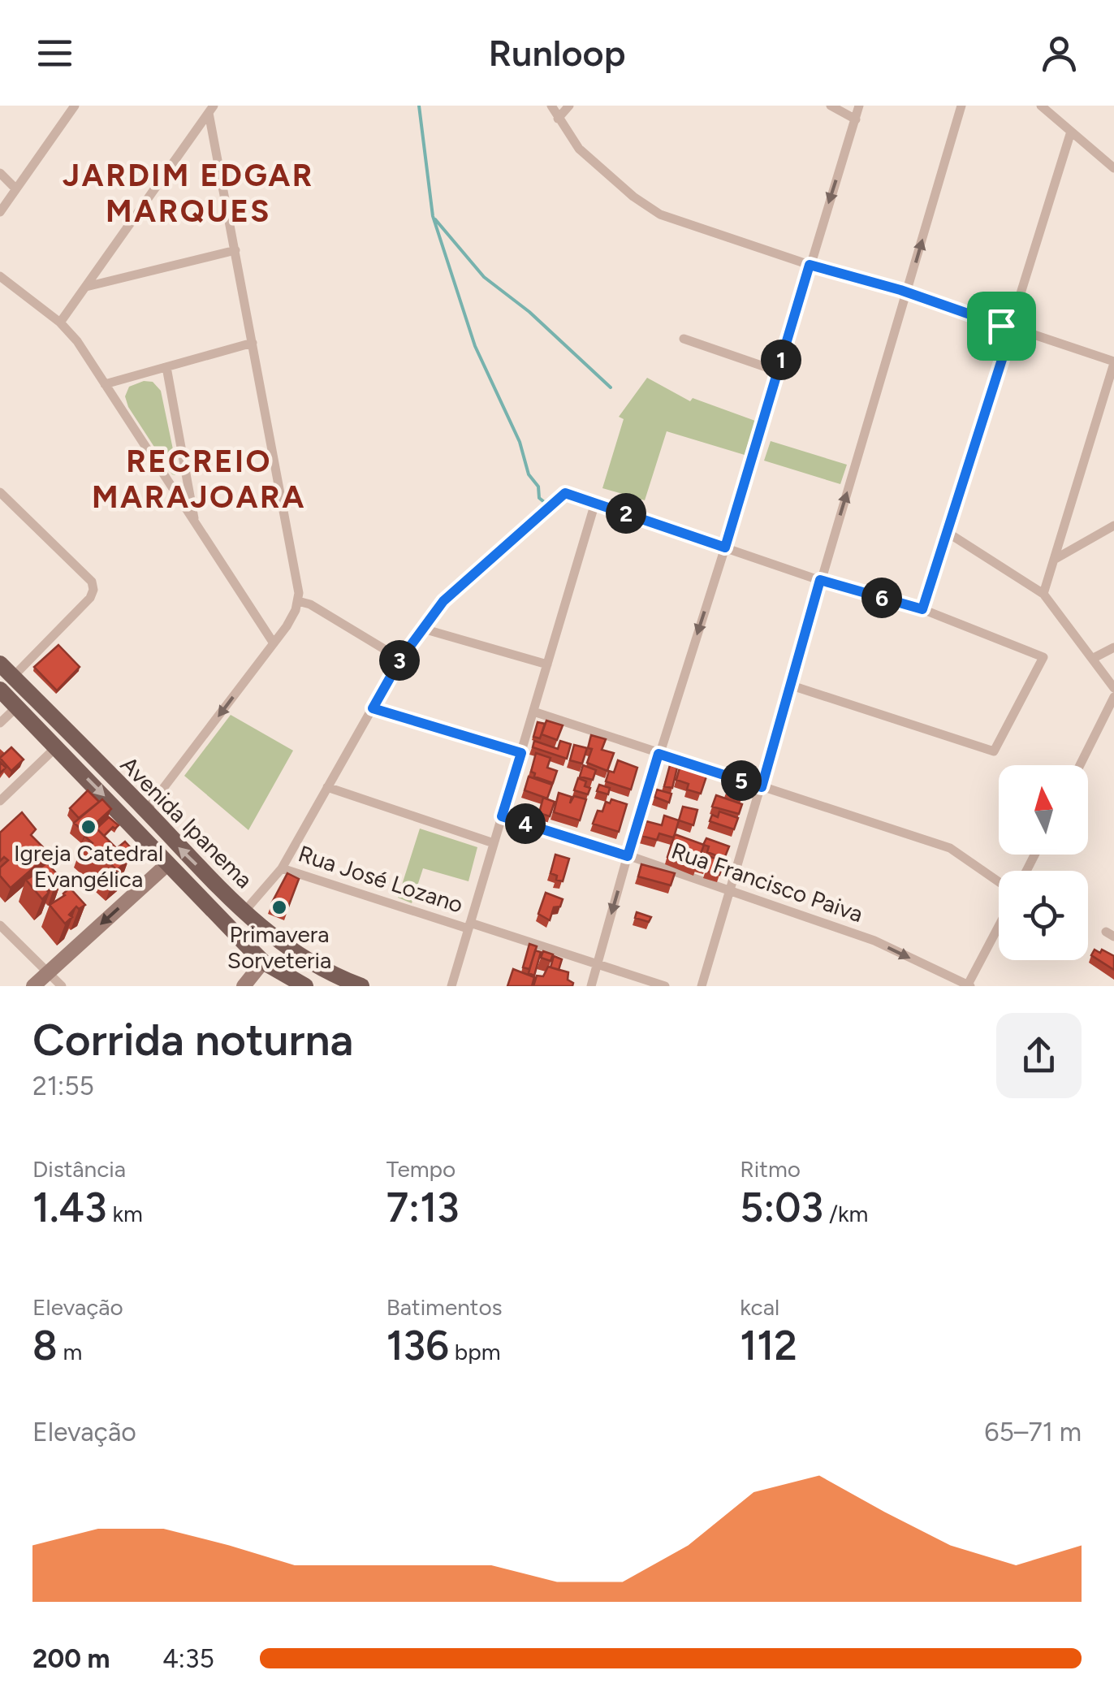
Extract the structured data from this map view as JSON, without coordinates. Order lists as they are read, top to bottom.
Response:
{
  "streets": {
    "main road": ["Avenida Ipanema"],
    "street": ["Rua José Lozano", "Rua Francisco Paiva"]
  },
  "one_way": ["Rua Francisco Paiva"],
  "districts": ["JARDIM EDGAR MARQUES", "RECREIO MARAJOARA"],
  "places": ["Igreja Catedral Evangélica", "Primavera Sorveteria"],
  "north": "top",
  "page": {
    "header": "Runloop",
    "pins": [
      "1",
      "2",
      "6",
      "3",
      "5",
      "4"
    ],
    "heading": ["Corrida noturna", "21:55"],
    "stats": [
      ["Distância", "1.43 km"],
      ["Tempo", "7:13"],
      ["Ritmo", "5:03 /km"],
      ["Elevação", "8 m"],
      ["Batimentos", "136 bpm"],
      ["kcal", "112"]
    ],
    "chart": ["Elevação", "65–71 m"],
    "list": [
      {
        "name": "200 m",
        "note": "4:35"
      }
    ]
  }
}
